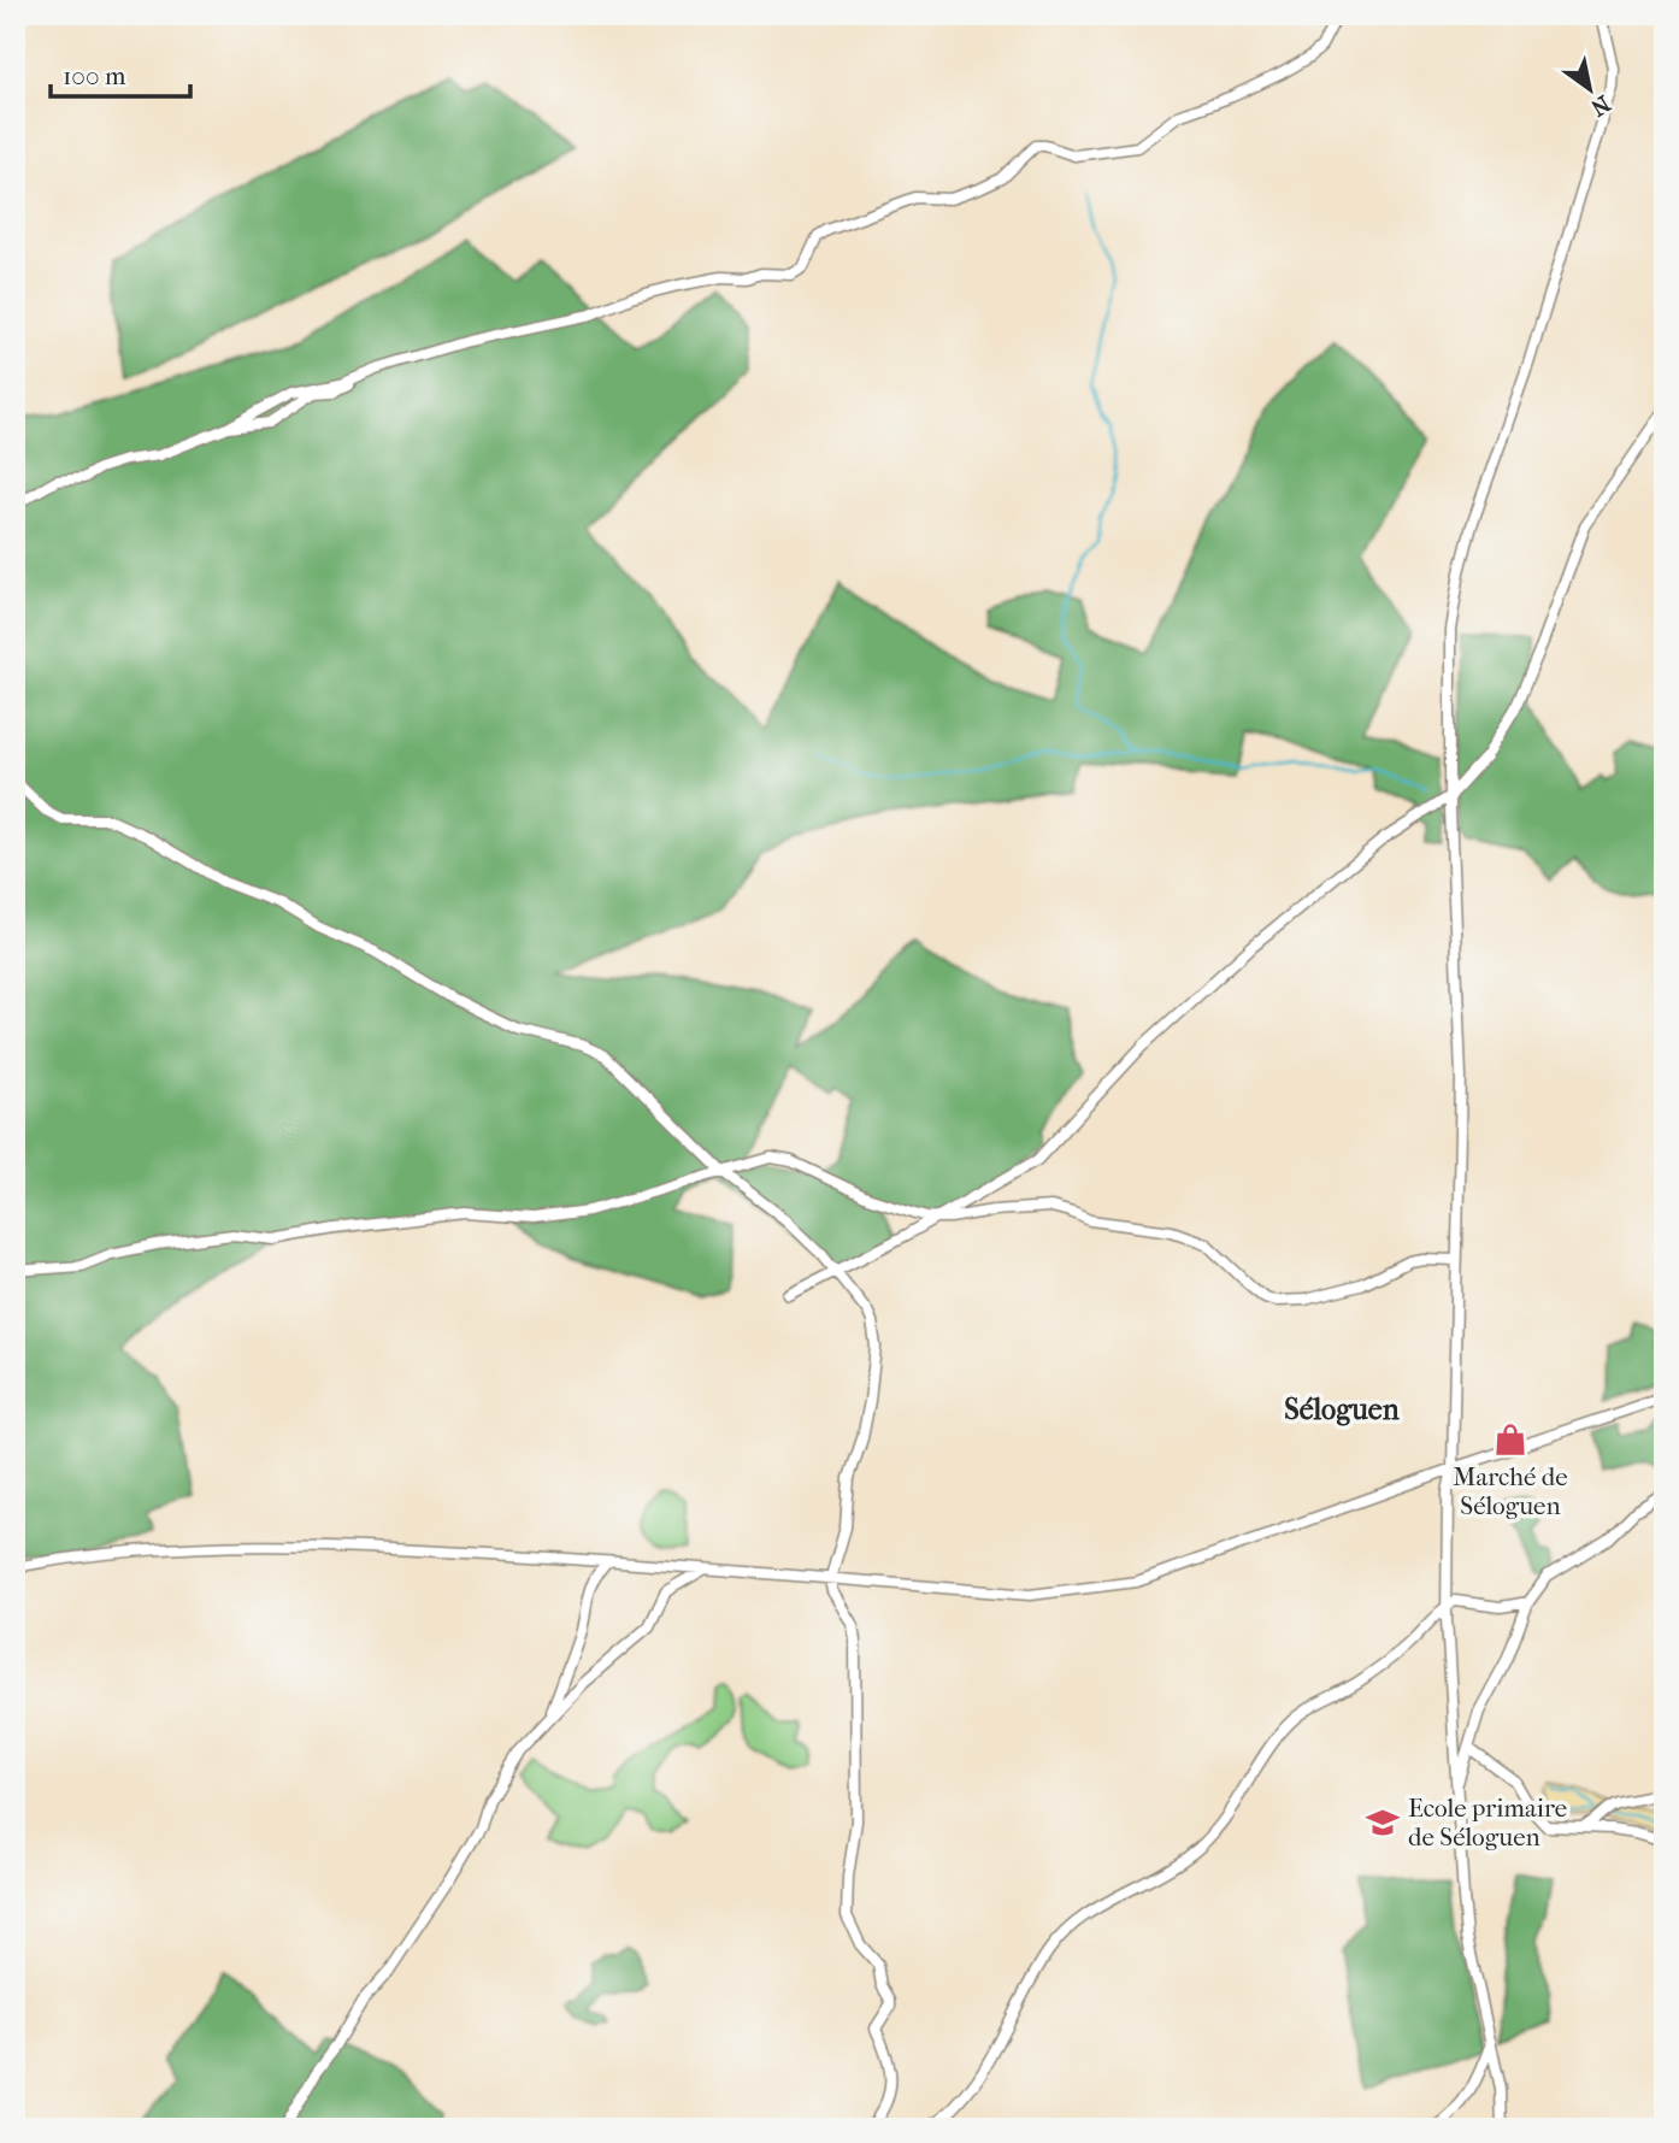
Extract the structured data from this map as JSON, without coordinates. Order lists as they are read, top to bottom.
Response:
{
  "districts": ["Séloguen"],
  "places": {
    "shop": ["Marché de Séloguen"],
    "school or university": ["Ecole primaire de Séloguen"]
  },
  "scale_bar": "100 m",
  "north": "bottom right"
}
